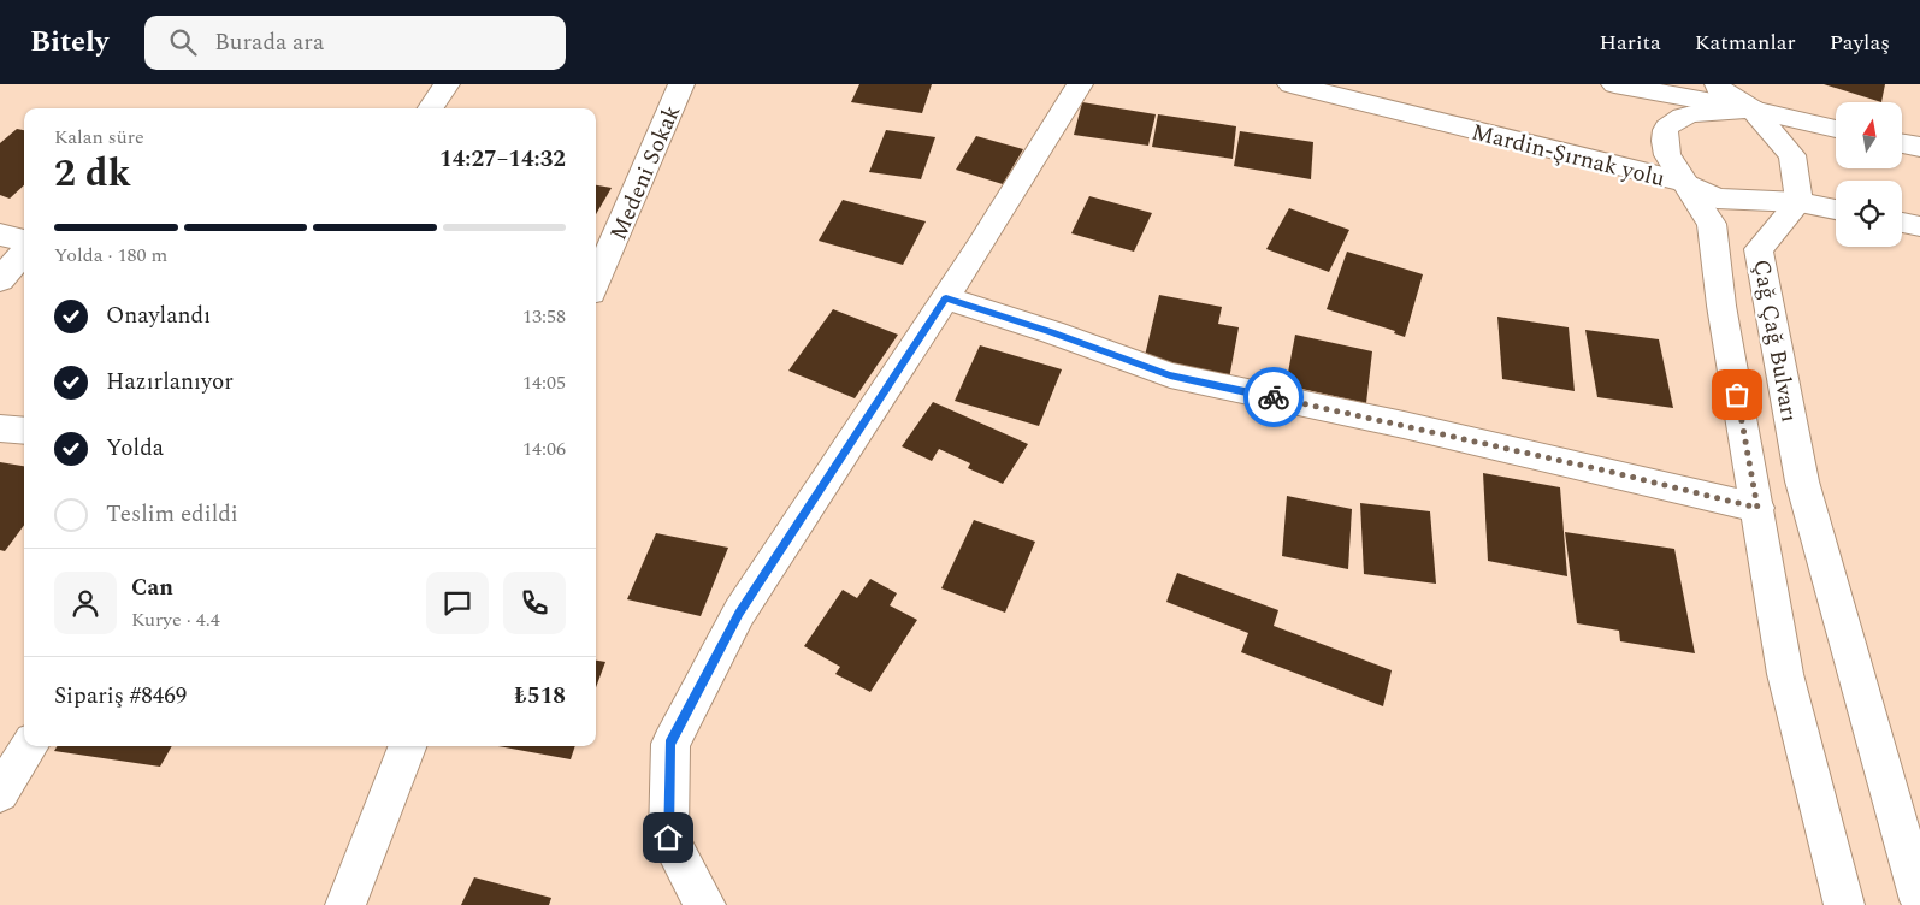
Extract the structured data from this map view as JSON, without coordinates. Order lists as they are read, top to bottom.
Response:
{
  "streets": {
    "main road": ["Mardin-Şırnak yolu", "Medeni Sokak", "Çağ Çağ Bulvarı"]
  },
  "crossings": [
    ["Mardin-Şırnak yolu", "Çağ Çağ Bulvarı"]
  ],
  "north": "top",
  "page": {
    "header": "Bitely",
    "search": "Burada ara",
    "nav": ["Harita", "Katmanlar", "Paylaş"],
    "heading": ["2 dk", "Kalan süre", "14:27–14:32"],
    "panel": [
      "Can",
      "Kurye · 4.4",
      "Sipariş #8469",
      "₺518"
    ],
    "bar": "Yolda · 180 m",
    "list": [
      ["Onaylandı", "13:58"],
      ["Hazırlanıyor", "14:05"],
      ["Yolda", "14:06"],
      "Teslim edildi"
    ]
  }
}
